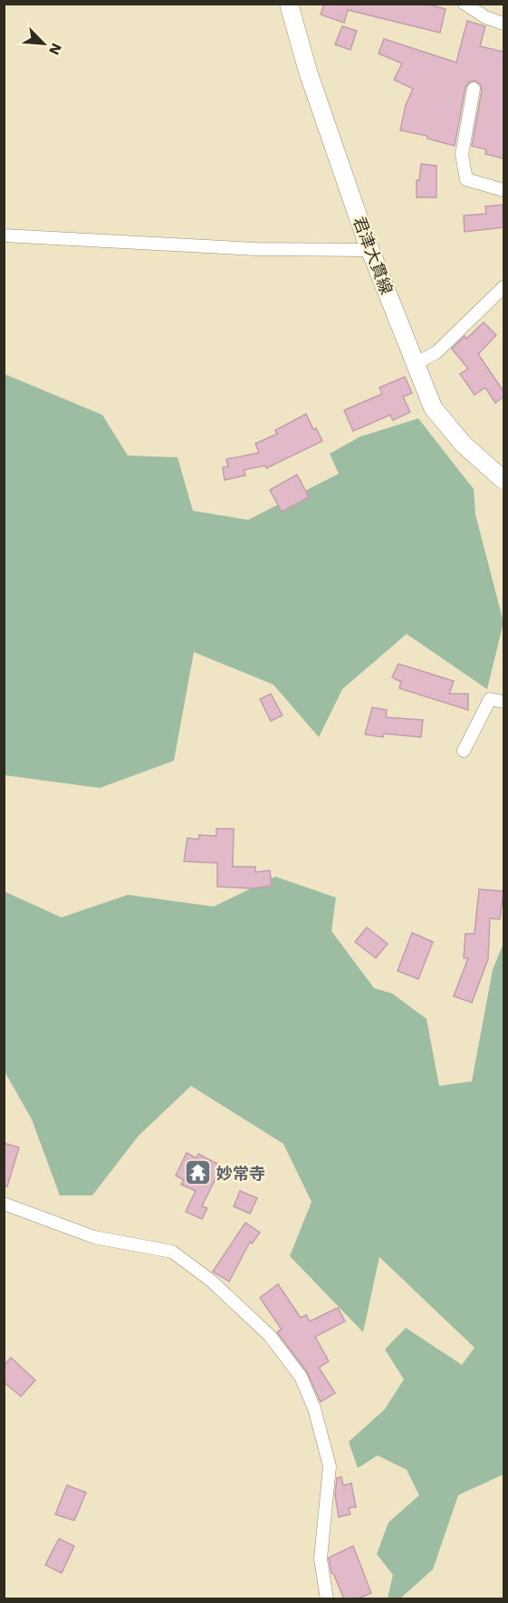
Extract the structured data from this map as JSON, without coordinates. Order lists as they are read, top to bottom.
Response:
{
  "streets": {
    "main road": ["君津大貫線"]
  },
  "places": {
    "temple": ["妙常寺"]
  },
  "north": "bottom right"
}
